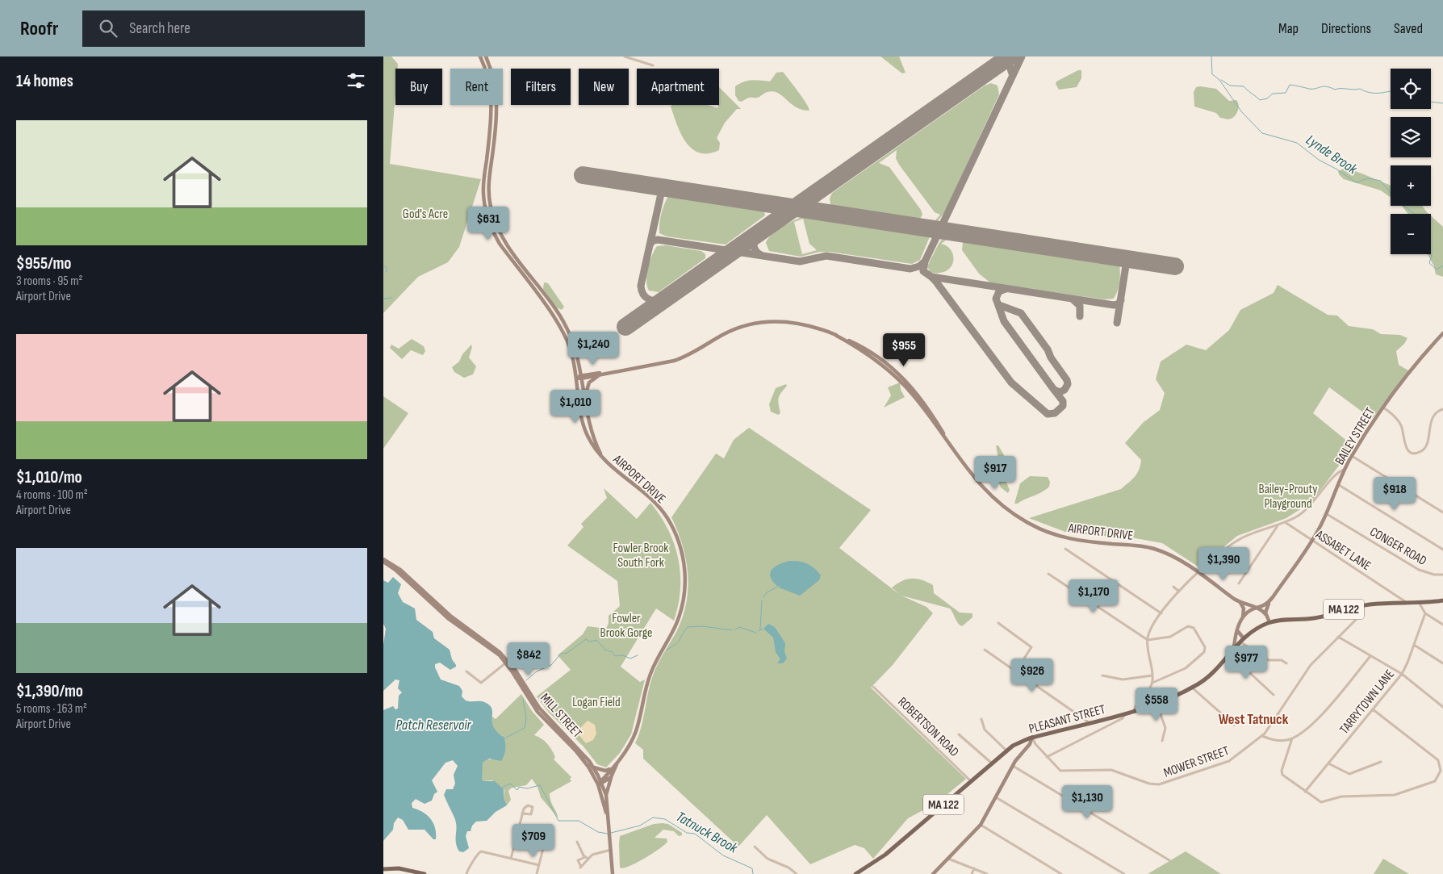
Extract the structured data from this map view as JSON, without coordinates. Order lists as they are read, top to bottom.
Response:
{
  "streets": {
    "main road": [
      "BAILEY STREET",
      "AIRPORT DRIVE",
      "MA 122",
      "MILL STREET",
      "PLEASANT STREET"
    ],
    "street": [
      "CONGER ROAD",
      "ASSABET LANE",
      "TARRYTOWN LANE",
      "ROBERTSON ROAD",
      "MOWER STREET"
    ]
  },
  "crossings": [
    ["BAILEY STREET", "AIRPORT DRIVE"],
    ["BAILEY STREET", "CONGER ROAD"],
    ["BAILEY STREET", "ASSABET LANE"],
    ["AIRPORT DRIVE", "MILL STREET"],
    ["ASSABET LANE", "PLEASANT STREET"],
    ["PLEASANT STREET", "ROBERTSON ROAD"],
    ["PLEASANT STREET", "MOWER STREET"]
  ],
  "districts": ["West Tatnuck"],
  "water": ["Lynde Brook", "Patch Reservoir", "Tatnuck Brook"],
  "parks": [
    "God's Acre",
    "Bailey-Prouty Playground",
    "Fowler Brook South Fork",
    "Fowler Brook Gorge",
    "Logan Field"
  ],
  "page": {
    "header": "Roofr",
    "search": "Search here",
    "nav": ["Map", "Directions", "Saved"],
    "heading": "14 homes",
    "map_buttons": ["+", "−"],
    "chip": [
      "Buy",
      "Rent",
      "Filters",
      "New",
      "Apartment"
    ],
    "list": [
      {
        "name": "$955/mo",
        "note": "3 rooms · 95 m² · Airport Drive"
      },
      {
        "name": "$1,010/mo",
        "note": "4 rooms · 100 m² · Airport Drive"
      },
      {
        "name": "$1,390/mo",
        "note": "5 rooms · 163 m² · Airport Drive"
      }
    ],
    "price": [
      "$631",
      "$1,240",
      "$955",
      "$1,010",
      "$917",
      "$918",
      "$1,390",
      "$1,170",
      "$842",
      "$977",
      "$926",
      "$558",
      "$1,130",
      "$709"
    ]
  }
}
